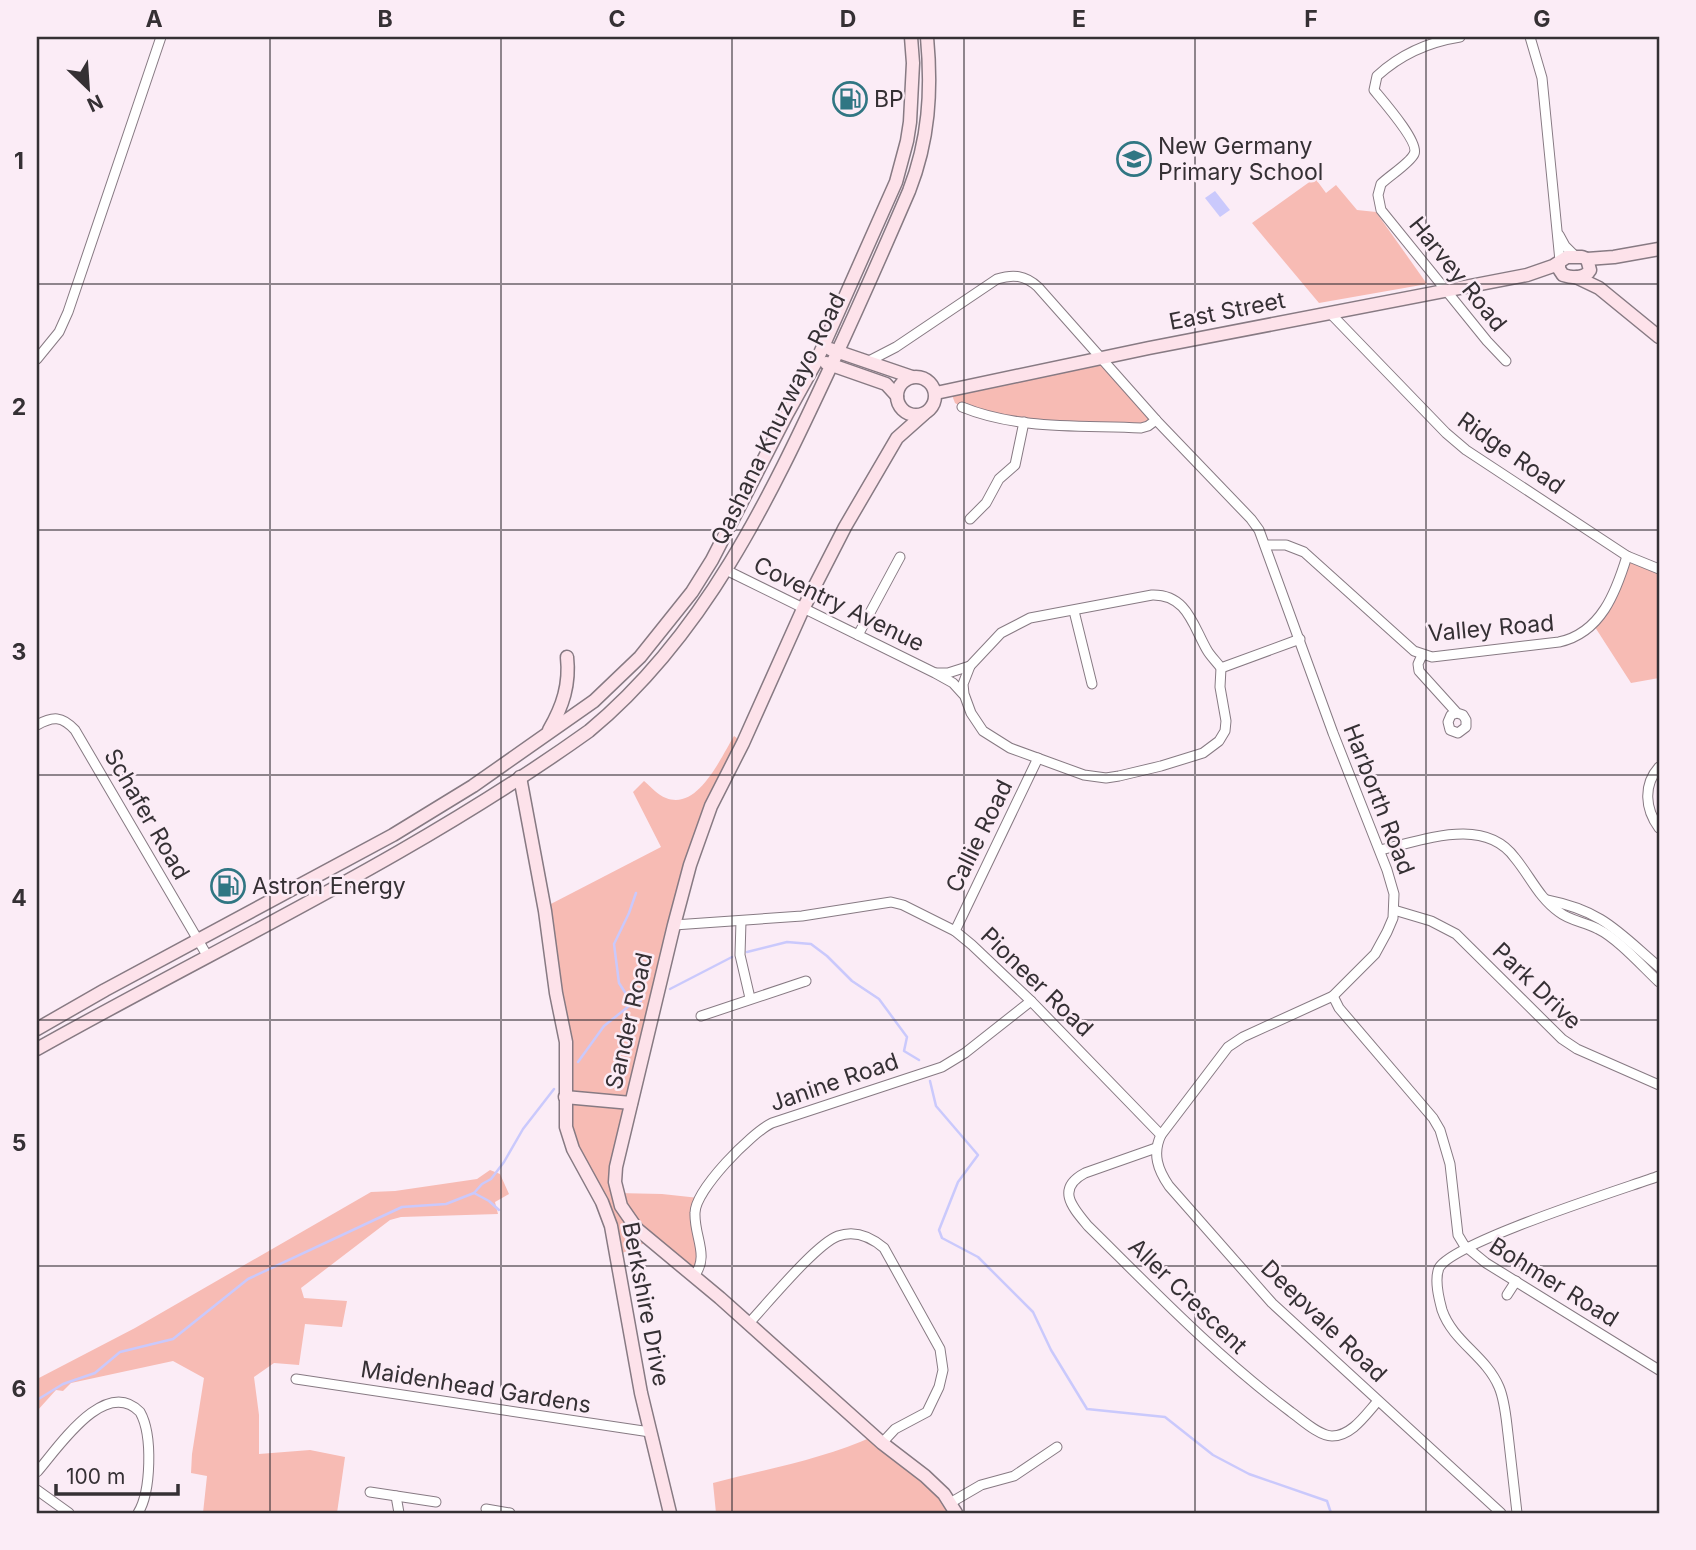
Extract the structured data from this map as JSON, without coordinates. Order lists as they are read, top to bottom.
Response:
{
  "streets": {
    "main road": [
      "East Street",
      "Qashana Khuzwayo Road",
      "Sander Road",
      "Berkshire Drive"
    ],
    "street": [
      "Harvey Road",
      "Ridge Road",
      "Coventry Avenue",
      "Valley Road",
      "Harborth Road",
      "Schafer Road",
      "Callie Road",
      "Pioneer Road",
      "Park Drive",
      "Janine Road",
      "Bohmer Road",
      "Aller Crescent",
      "Deepvale Road",
      "Maidenhead Gardens"
    ]
  },
  "crossings": [
    ["Harvey Road", "East Street"],
    ["East Street", "Ridge Road"],
    ["East Street", "Harborth Road"],
    ["East Street", "Sander Road"],
    ["Qashana Khuzwayo Road", "Coventry Avenue"],
    ["Qashana Khuzwayo Road", "Schafer Road"],
    ["Qashana Khuzwayo Road", "Berkshire Drive"],
    ["Ridge Road", "Valley Road"],
    ["Coventry Avenue", "Callie Road"],
    ["Coventry Avenue", "Sander Road"],
    ["Valley Road", "Harborth Road"],
    ["Harborth Road", "Pioneer Road"],
    ["Harborth Road", "Park Drive"],
    ["Harborth Road", "Bohmer Road"],
    ["Callie Road", "Pioneer Road"],
    ["Pioneer Road", "Sander Road"],
    ["Pioneer Road", "Janine Road"],
    ["Sander Road", "Janine Road"],
    ["Aller Crescent", "Deepvale Road"],
    ["Berkshire Drive", "Maidenhead Gardens"]
  ],
  "places": {
    "fuel station": ["BP", "Astron Energy"],
    "school or university": ["New Germany Primary School"]
  },
  "scale_bar": "100 m",
  "north": "bottom right",
  "grid": {
    "columns": [
      "A",
      "B",
      "C",
      "D",
      "E",
      "F",
      "G"
    ],
    "rows": [
      "1",
      "2",
      "3",
      "4",
      "5",
      "6"
    ]
  }
}
